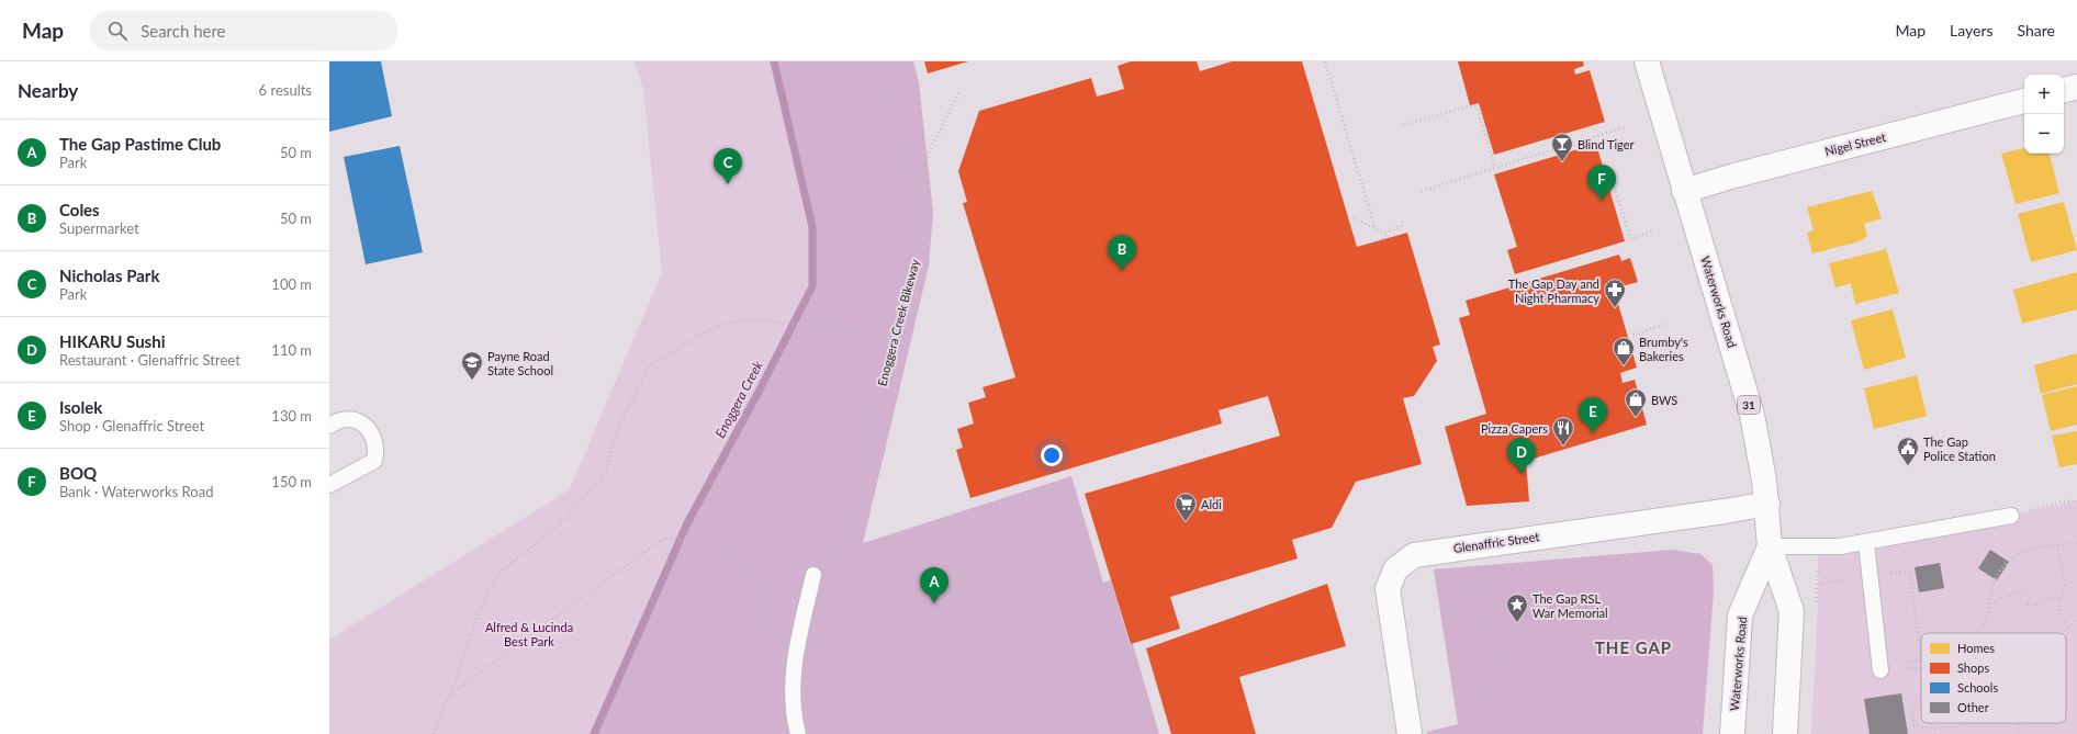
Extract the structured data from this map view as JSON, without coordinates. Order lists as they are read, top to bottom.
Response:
{
  "streets": {
    "street": [
      "Nigel Street",
      "Waterworks Road",
      "31",
      "Glenaffric Street"
    ],
    "path": ["Enoggera Creek Bikeway"]
  },
  "crossings": [
    ["Nigel Street", "Waterworks Road"],
    ["Waterworks Road", "Glenaffric Street"]
  ],
  "districts": ["THE GAP"],
  "water": ["Enoggera Creek"],
  "parks": ["Alfred & Lucinda Best Park"],
  "places": {
    "bar": ["Blind Tiger"],
    "pharmacy": ["The Gap Day and Night Pharmacy"],
    "shop": ["Brumby's Bakeries", "BWS"],
    "school or university": ["Payne Road State School"],
    "restaurant": ["Pizza Capers"],
    "public building": ["The Gap Police Station"],
    "supermarket": ["Aldi"],
    "place": ["The Gap RSL War Memorial"]
  },
  "legend": [
    "Homes",
    "Shops",
    "Schools",
    "Other"
  ],
  "page": {
    "header": "Map",
    "search": "Search here",
    "nav": ["Map", "Layers", "Share"],
    "heading": ["Nearby", "6 results"],
    "map_buttons": ["+", "−"],
    "list": [
      {
        "mark": "A",
        "name": "The Gap Pastime Club",
        "note": "Park",
        "value": "50 m"
      },
      {
        "mark": "B",
        "name": "Coles",
        "note": "Supermarket",
        "value": "50 m"
      },
      {
        "mark": "C",
        "name": "Nicholas Park",
        "note": "Park",
        "value": "100 m"
      },
      {
        "mark": "D",
        "name": "HIKARU Sushi",
        "note": "Restaurant · Glenaffric Street",
        "value": "110 m"
      },
      {
        "mark": "E",
        "name": "Isolek",
        "note": "Shop · Glenaffric Street",
        "value": "130 m"
      },
      {
        "mark": "F",
        "name": "BOQ",
        "note": "Bank · Waterworks Road",
        "value": "150 m"
      }
    ],
    "pins": [
      "C",
      "F",
      "B",
      "E",
      "D",
      "A"
    ]
  }
}
